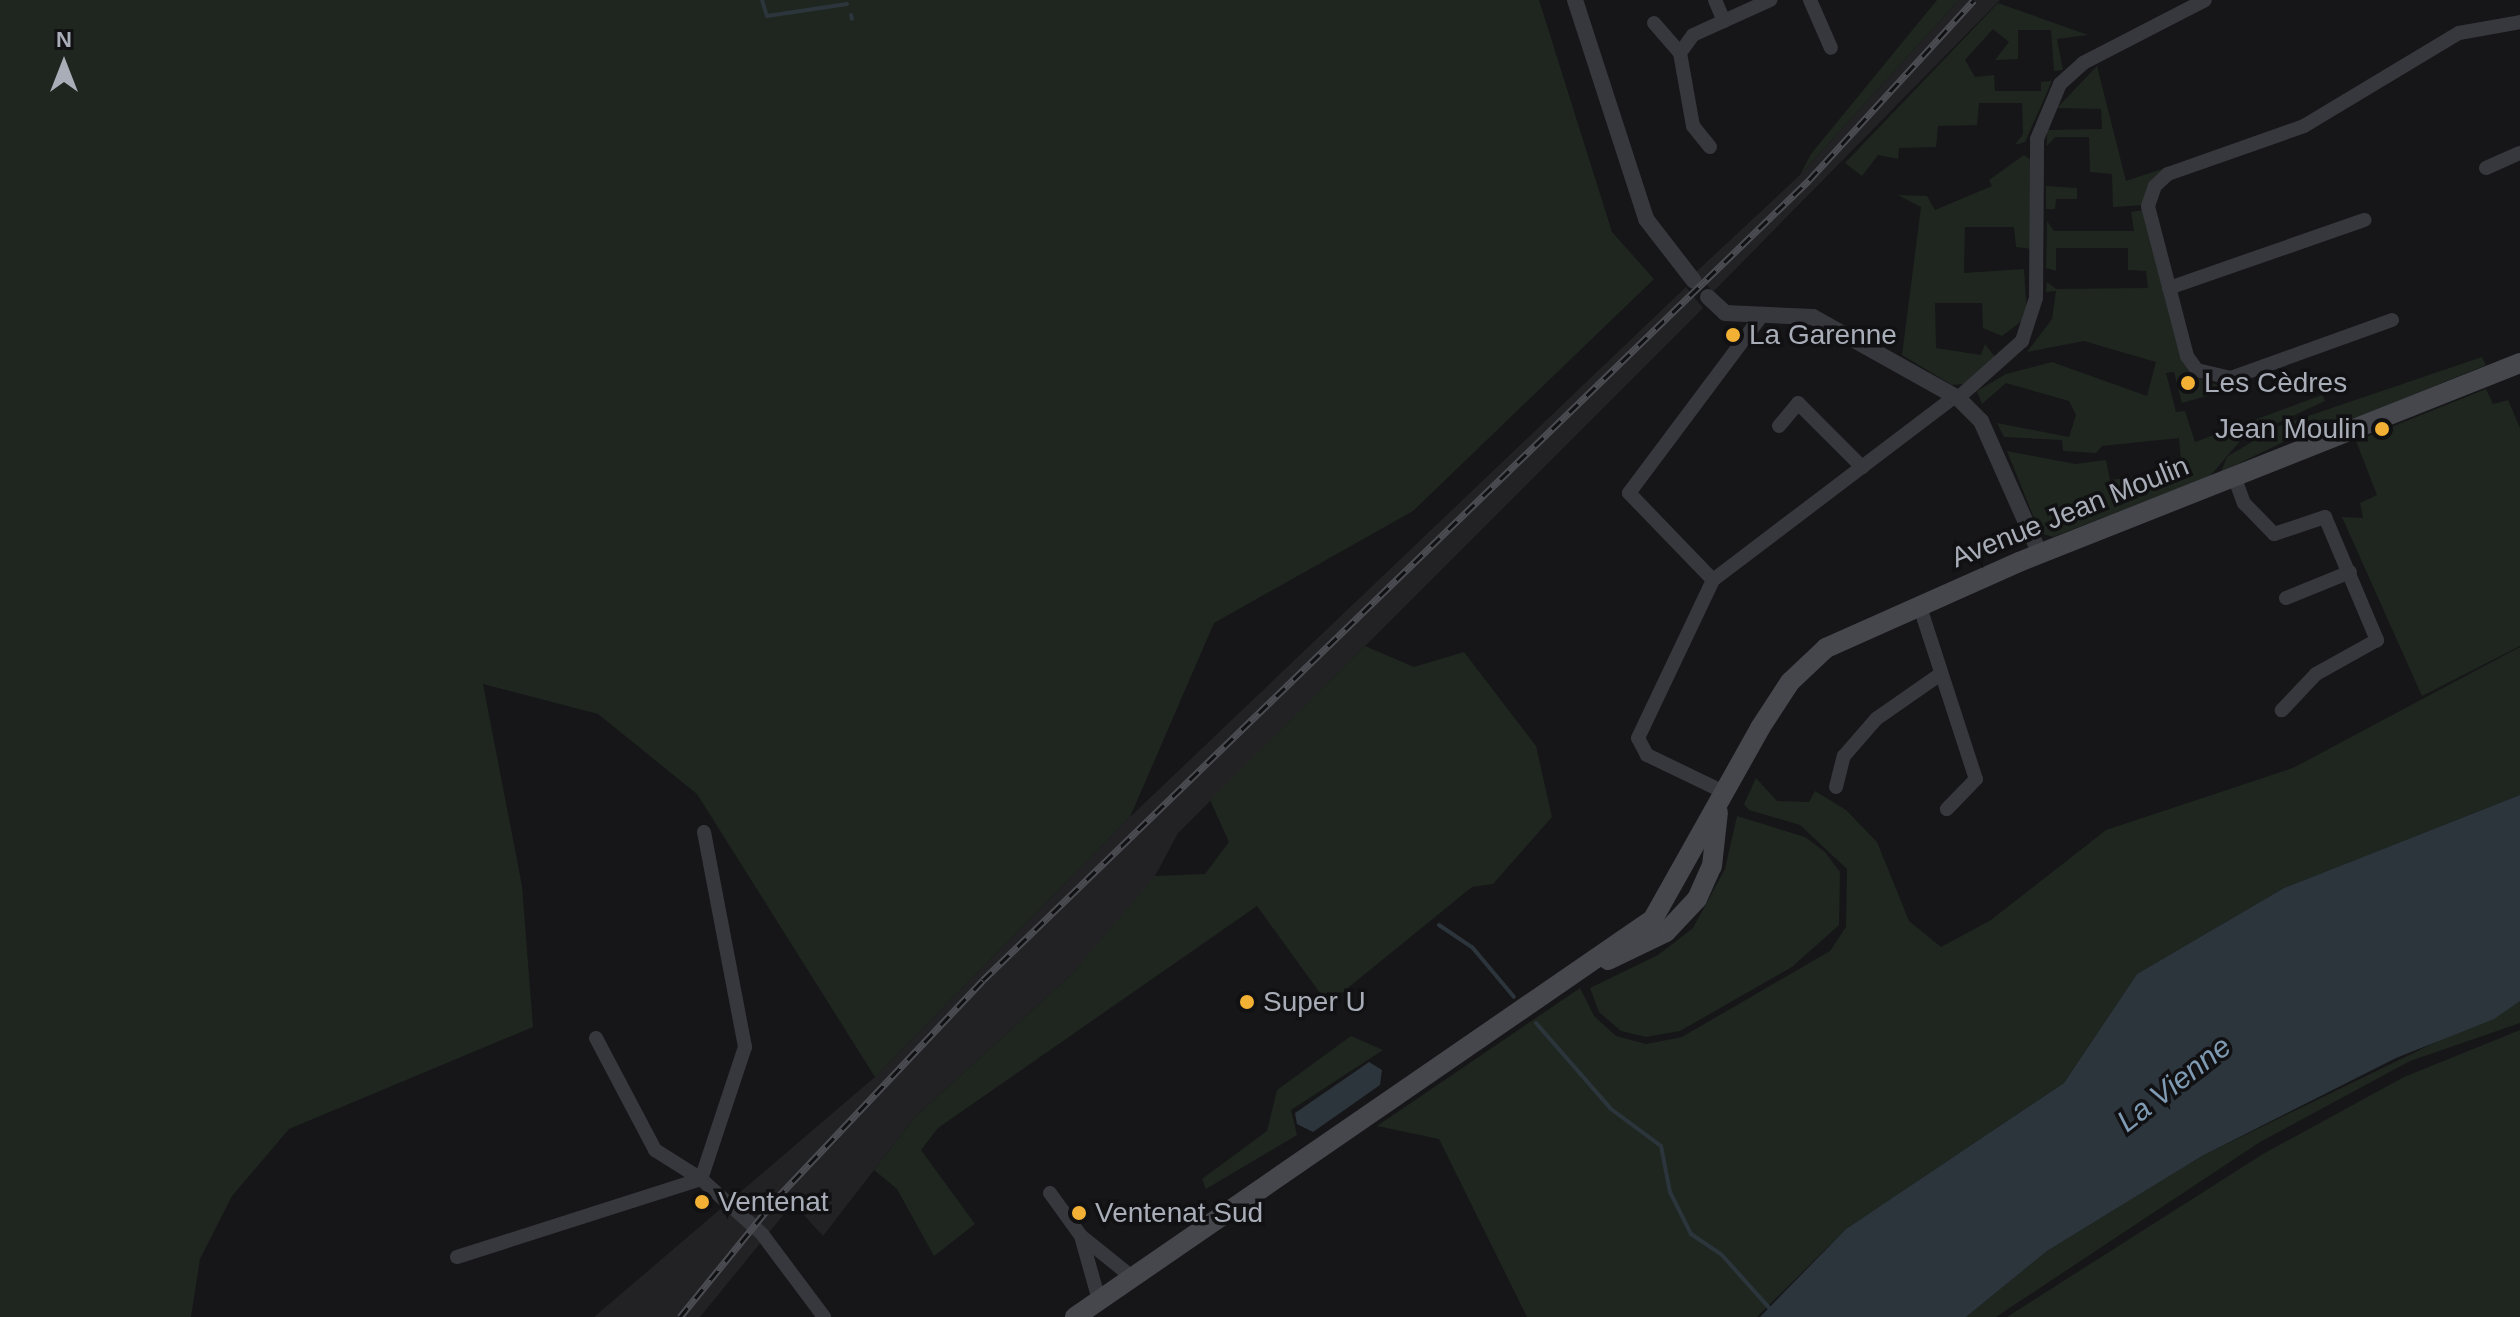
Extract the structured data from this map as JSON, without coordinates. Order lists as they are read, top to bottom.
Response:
{
  "streets": {
    "main road": ["Avenue Jean Moulin"]
  },
  "water": ["La Vienne"],
  "places": [
    "La Garenne",
    "Les Cèdres",
    "Jean Moulin",
    "Super U",
    "Ventenat",
    "Ventenat Sud"
  ],
  "north": "top"
}
